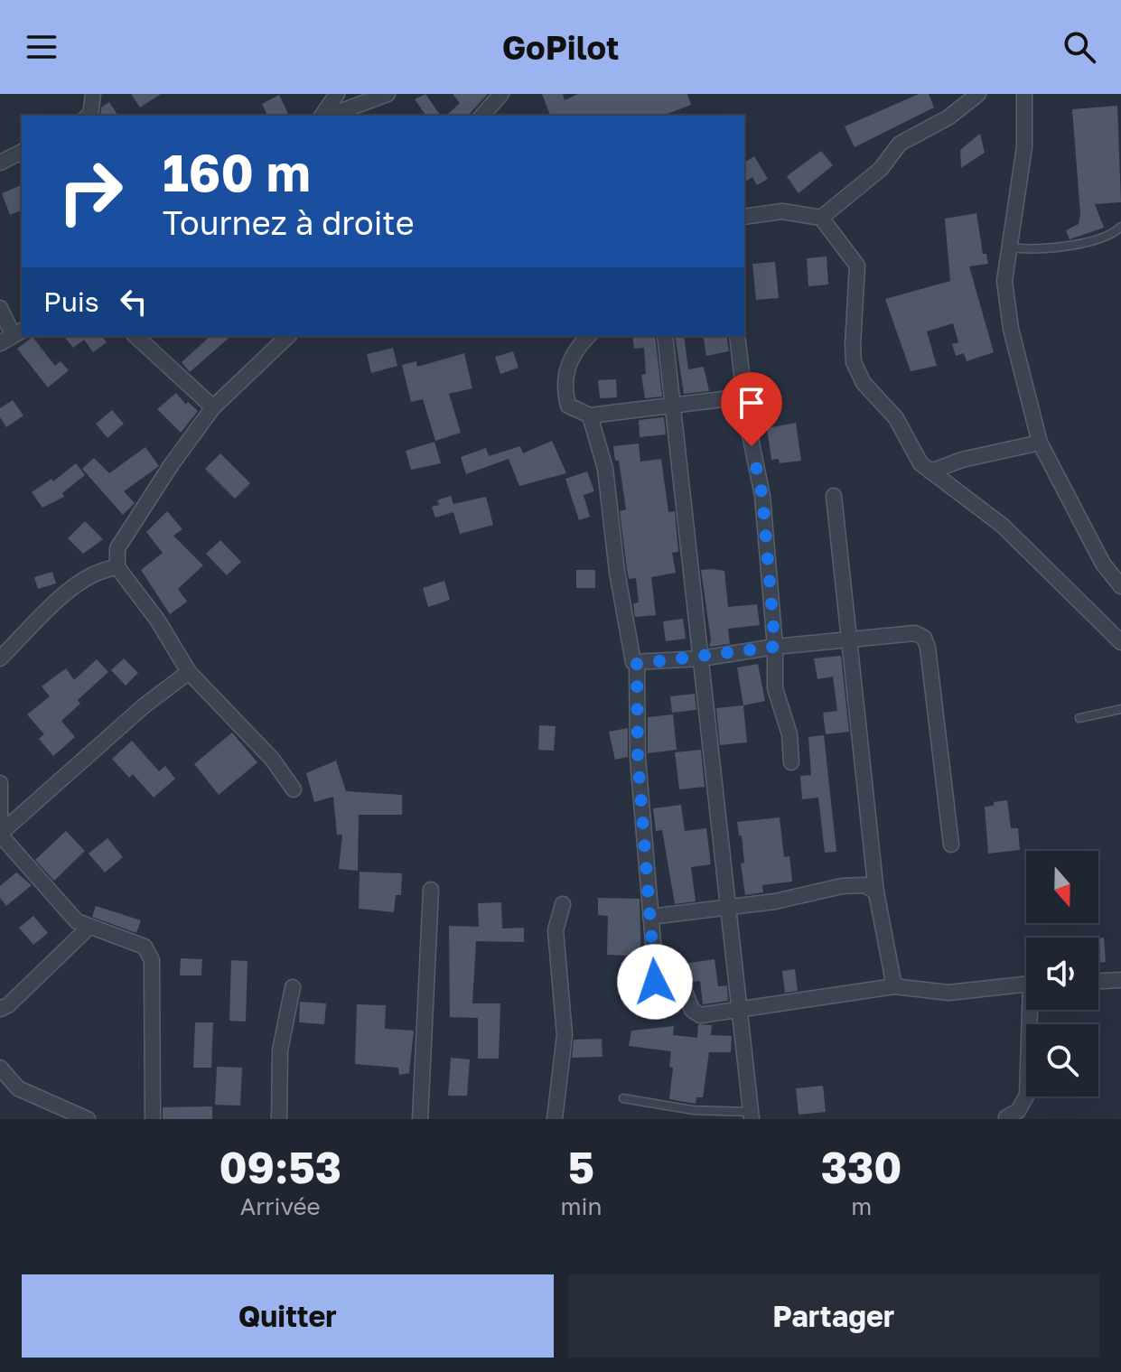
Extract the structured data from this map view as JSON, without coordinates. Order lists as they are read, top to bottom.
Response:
{
  "north": "bottom",
  "page": {
    "header": "GoPilot",
    "turn": ["160 m", "Tournez à droite"],
    "then": "Puis",
    "eta": [
      "09:53",
      "Arrivée",
      "5",
      "min",
      "330",
      "m"
    ],
    "buttons": ["Quitter", "Partager"]
  }
}
